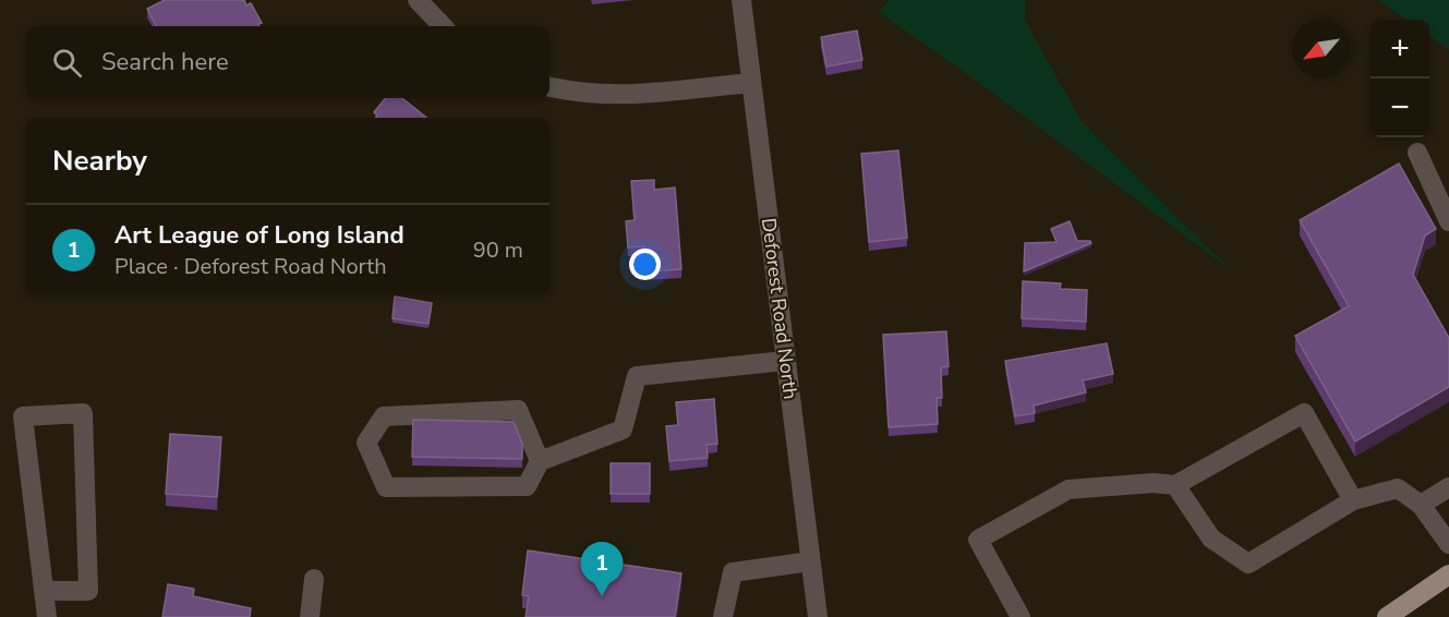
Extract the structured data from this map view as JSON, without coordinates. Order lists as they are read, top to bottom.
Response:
{
  "streets": {
    "street": ["Deforest Road North"]
  },
  "north": "bottom left",
  "page": {
    "map_buttons": ["+", "−"],
    "search": "Search here",
    "heading": "Nearby",
    "list": [
      {
        "mark": "1",
        "name": "Art League of Long Island",
        "note": "Place · Deforest Road North",
        "value": "90 m"
      }
    ],
    "pins": "1"
  }
}
